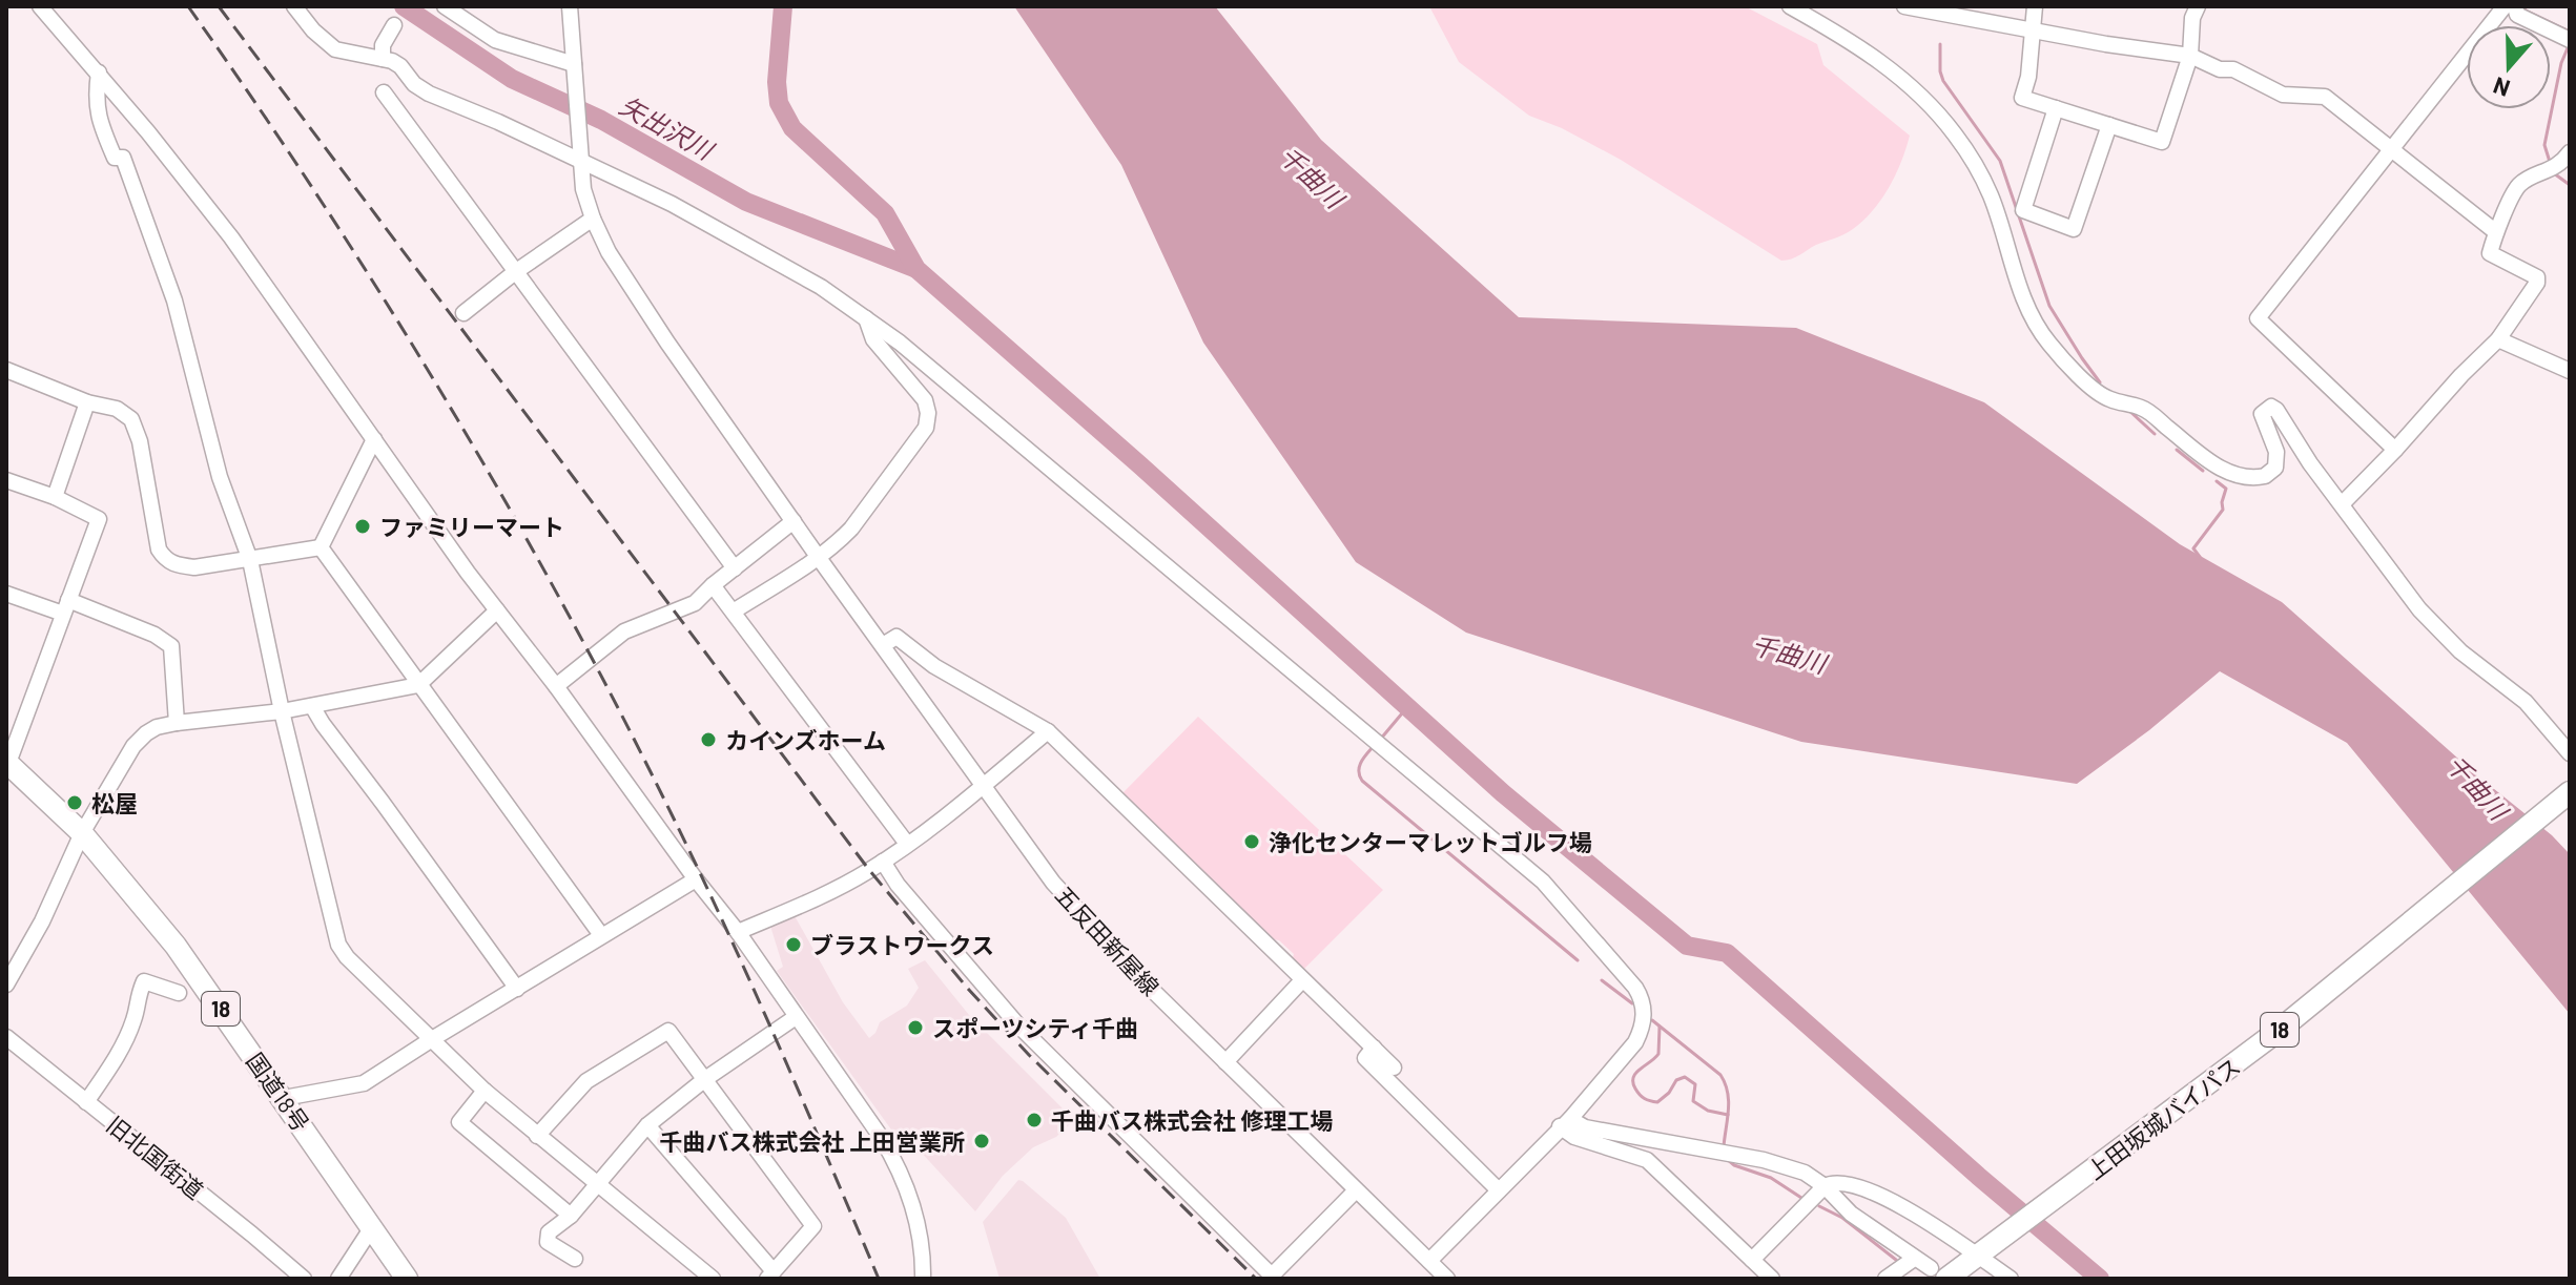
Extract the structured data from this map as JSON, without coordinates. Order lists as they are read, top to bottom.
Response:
{
  "streets": {
    "highway": ["18", "国道18号", "上田坂城バイパス"],
    "street": ["五反田新屋線", "旧北国街道"]
  },
  "water": ["矢出沢川", "千曲川"],
  "places": [
    "ファミリーマート",
    "カインズホーム",
    "松屋",
    "浄化センターマレットゴルフ場",
    "ブラストワークス",
    "スポーツシティ千曲",
    "千曲バス株式会社 修理工場",
    "千曲バス株式会社 上田営業所"
  ],
  "north": "bottom"
}
